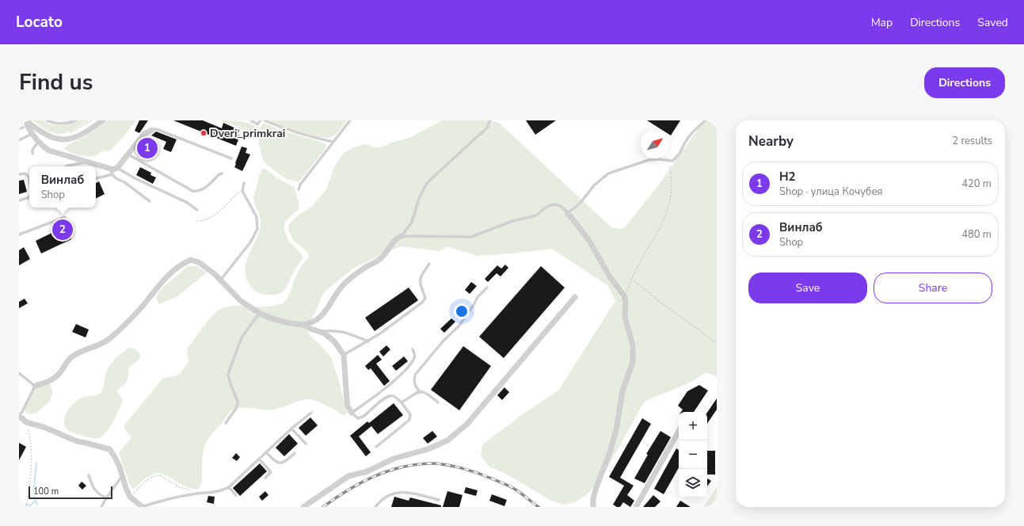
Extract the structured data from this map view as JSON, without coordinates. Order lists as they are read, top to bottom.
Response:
{
  "places": ["Dveri_primkrai"],
  "scale_bar": "100 m",
  "north": "top right",
  "page": {
    "header": "Locato",
    "nav": ["Map", "Directions", "Saved"],
    "title": "Find us",
    "buttons": [
      "Directions",
      ["Save", "Share"]
    ],
    "heading": ["Nearby", "2 results"],
    "pins": ["1", "2"],
    "list": [
      {
        "mark": "1",
        "name": "H2",
        "note": "Shop · улица Кочубея",
        "value": "420 m"
      },
      {
        "mark": "2",
        "name": "Винлаб",
        "note": "Shop",
        "value": "480 m"
      }
    ],
    "popup": ["Винлаб", "Shop"],
    "map_buttons": ["+", "−"],
    "scale": "100 m"
  }
}
